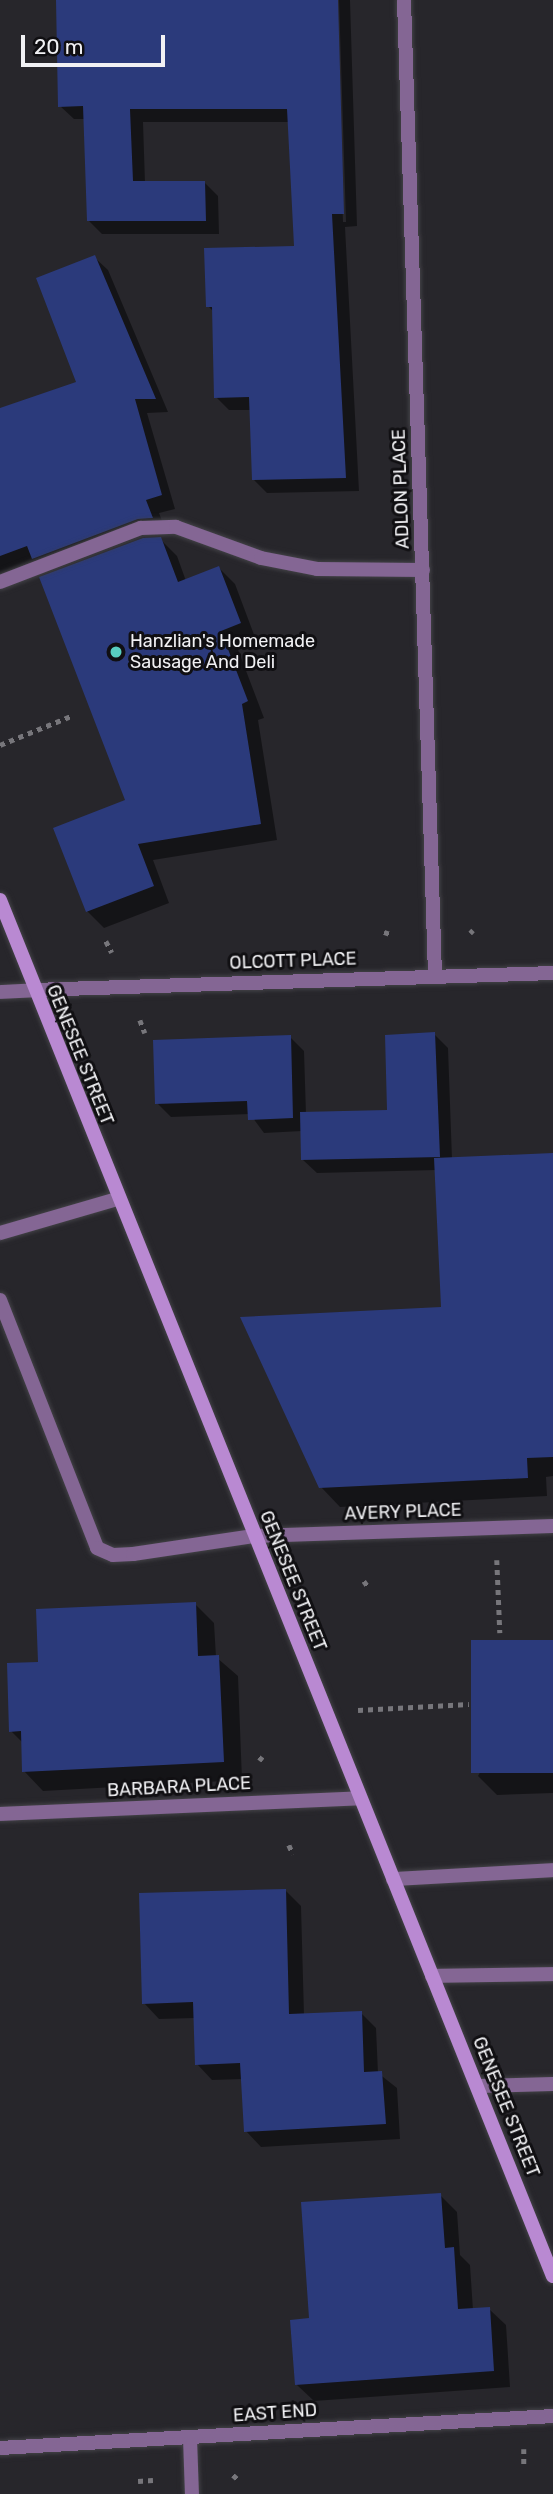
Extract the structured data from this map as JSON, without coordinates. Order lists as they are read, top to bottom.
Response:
{
  "streets": {
    "main road": ["GENESEE STREET"],
    "street": [
      "ADLON PLACE",
      "OLCOTT PLACE",
      "AVERY PLACE",
      "BARBARA PLACE",
      "EAST END"
    ]
  },
  "crossings": [
    ["ADLON PLACE", "OLCOTT PLACE"],
    ["OLCOTT PLACE", "GENESEE STREET"],
    ["GENESEE STREET", "AVERY PLACE"],
    ["GENESEE STREET", "BARBARA PLACE"]
  ],
  "places": ["Hanzlian's Homemade Sausage And Deli"],
  "scale_bar": "20 m"
}
